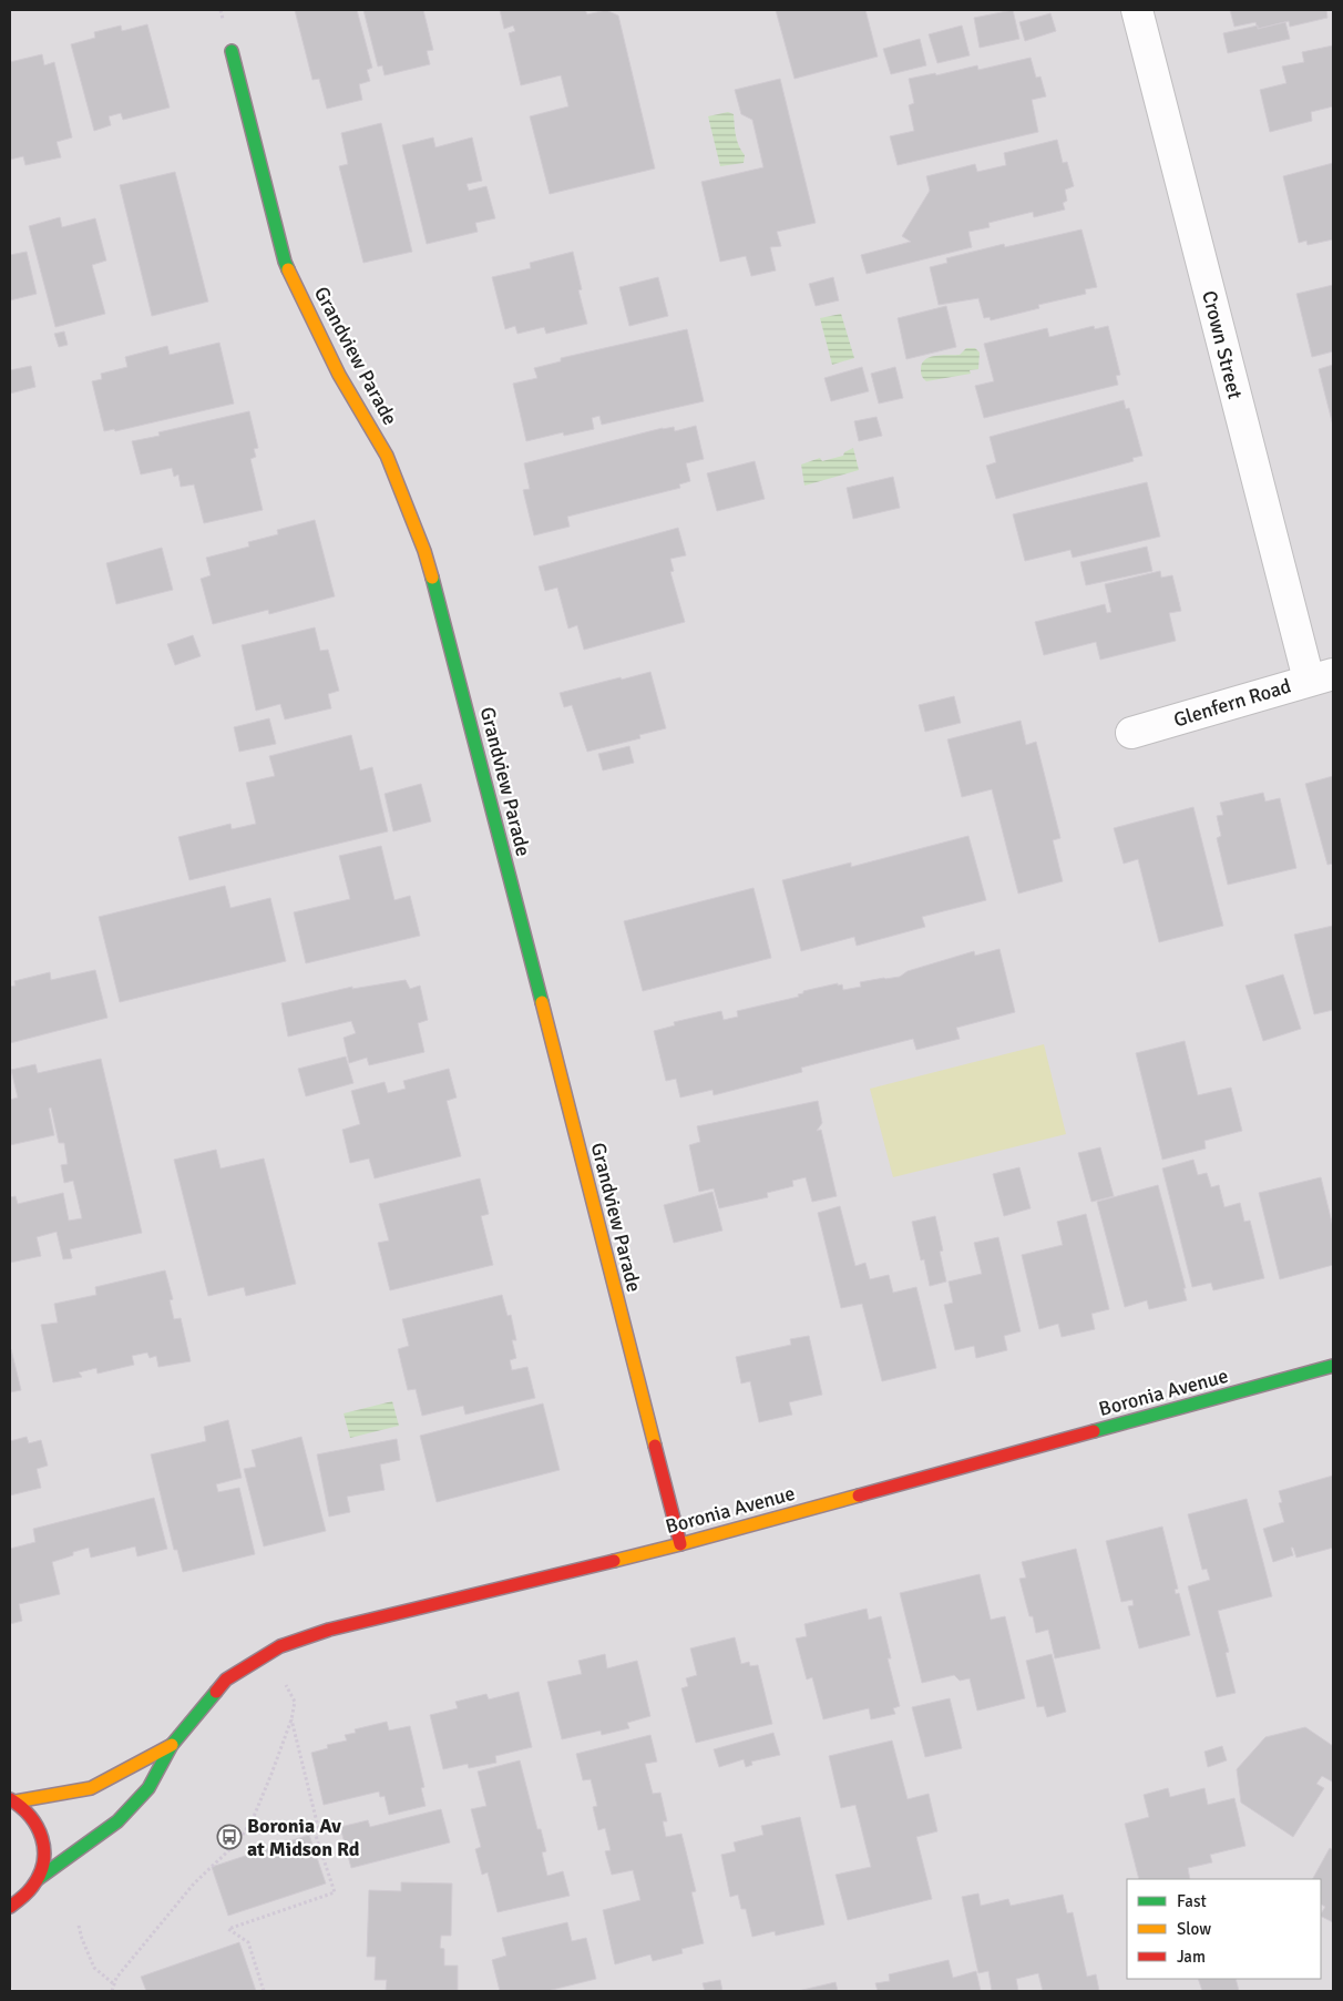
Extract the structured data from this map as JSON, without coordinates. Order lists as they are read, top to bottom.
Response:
{
  "streets": {
    "street": [
      "Crown Street",
      "Grandview Parade",
      "Glenfern Road",
      "Boronia Avenue"
    ]
  },
  "crossings": [
    ["Crown Street", "Glenfern Road"],
    ["Grandview Parade", "Boronia Avenue"]
  ],
  "places": {
    "bus stop": ["Boronia Av at Midson Rd"]
  },
  "legend": ["Fast", "Slow", "Jam"]
}
